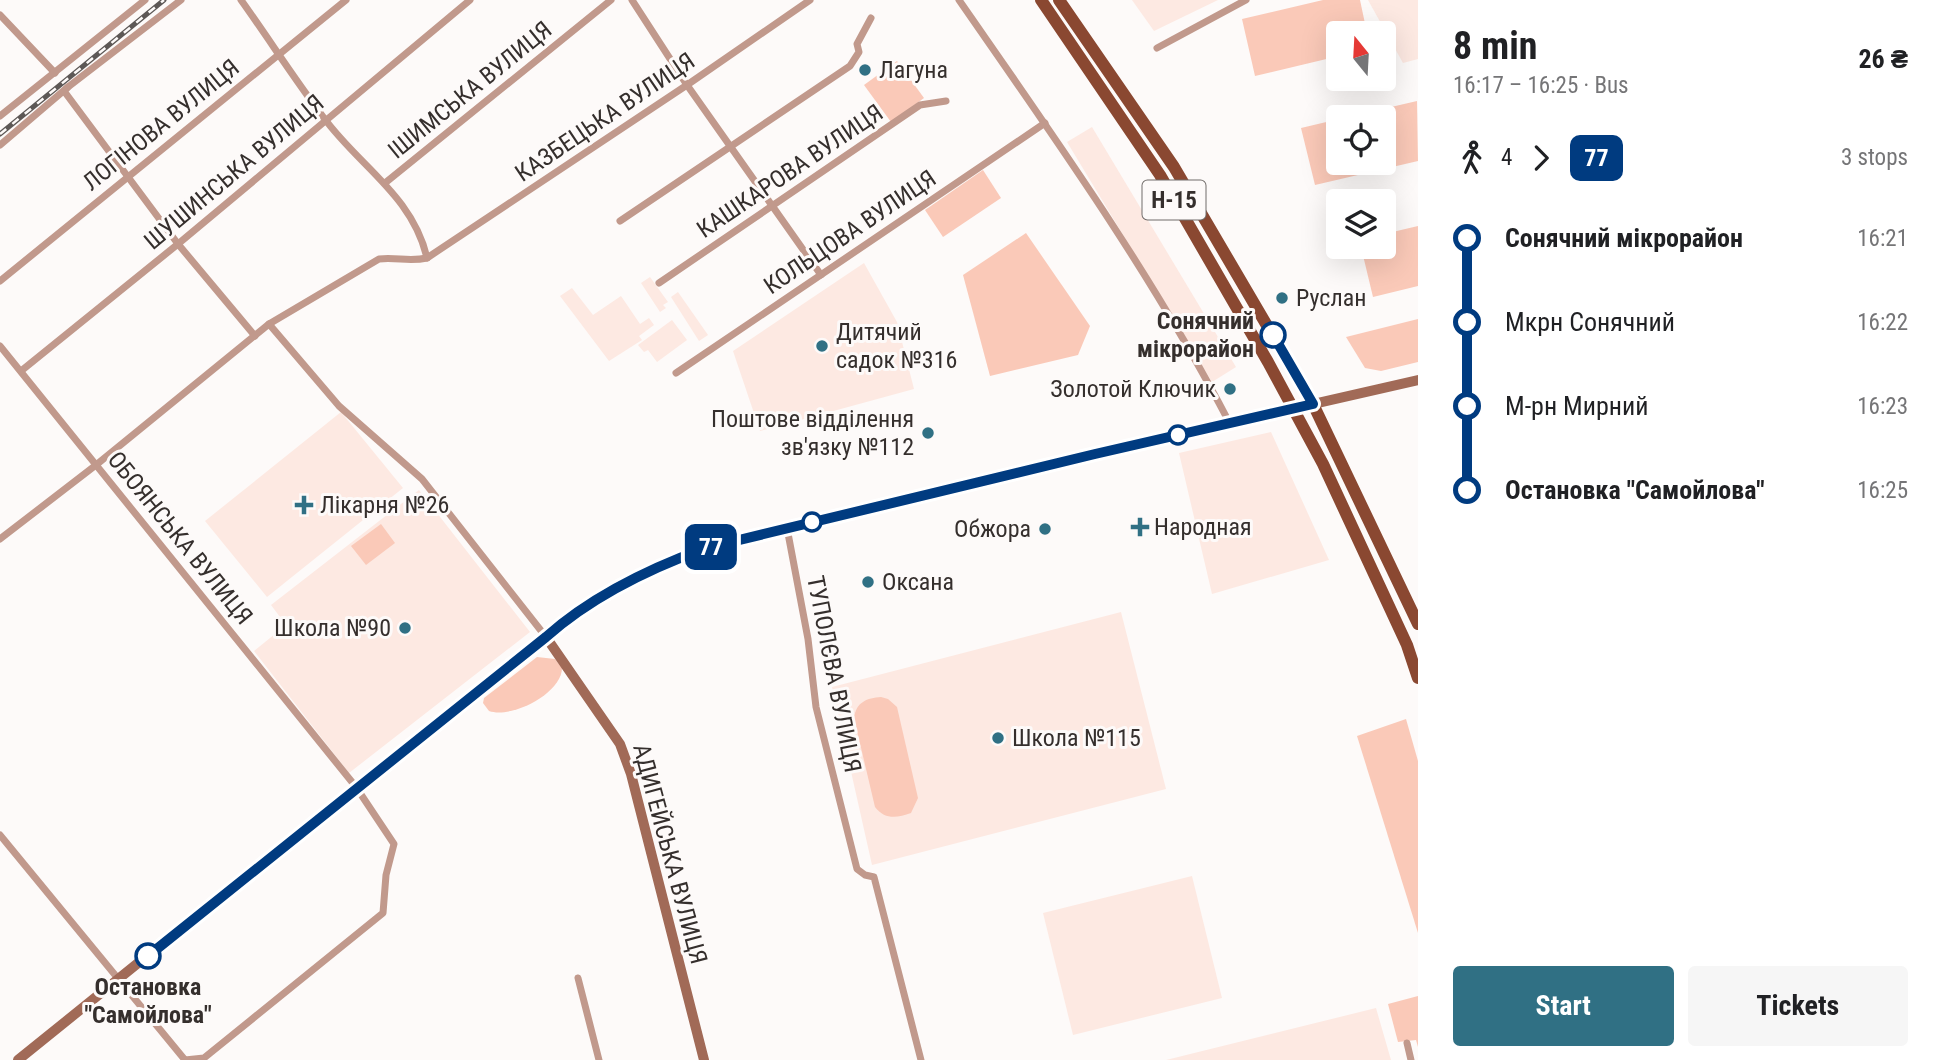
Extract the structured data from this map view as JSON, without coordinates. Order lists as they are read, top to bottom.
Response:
{
  "streets": {
    "main road": ["Н-15", "АДИГЕЙСЬКА ВУЛИЦЯ"],
    "street": [
      "ІШИМСЬКА ВУЛИЦЯ",
      "КАЗБЕЦЬКА ВУЛИЦЯ",
      "ЛОГІНОВА ВУЛИЦЯ",
      "КАШКАРОВА ВУЛИЦЯ",
      "ШУШИНСЬКА ВУЛИЦЯ",
      "КОЛЬЦОВА ВУЛИЦЯ",
      "ОБОЯНСЬКА ВУЛИЦЯ",
      "ТУПОЛЄВА ВУЛИЦЯ"
    ]
  },
  "crossings": [
    ["ШУШИНСЬКА ВУЛИЦЯ", "ОБОЯНСЬКА ВУЛИЦЯ"]
  ],
  "places": {
    "other": [
      "Лагуна",
      "Руслан",
      "Сонячний мікрорайон",
      "Дитячий садок №316",
      "Золотой Ключик",
      "Поштове відділення зв'язку №112",
      "Обжора",
      "Оксана",
      "Школа №90",
      "Школа №115",
      "Остановка \"Самойлова\""
    ],
    "health": ["Лікарня №26", "Народная"]
  },
  "lines": ["bus line 77"],
  "north": "top",
  "page": {
    "on_map": "77",
    "heading": ["8 min", "16:17 – 16:25 · Bus", "26 ₴"],
    "legs": ["4", "77", "3 stops"],
    "list": [
      {
        "name": "Сонячний мікрорайон",
        "value": "16:21"
      },
      {
        "name": "Мкрн Сонячний",
        "value": "16:22"
      },
      {
        "name": "М-рн Мирний",
        "value": "16:23"
      },
      {
        "name": "Остановка \"Самойлова\"",
        "value": "16:25"
      }
    ],
    "buttons": ["Start", "Tickets"]
  }
}
